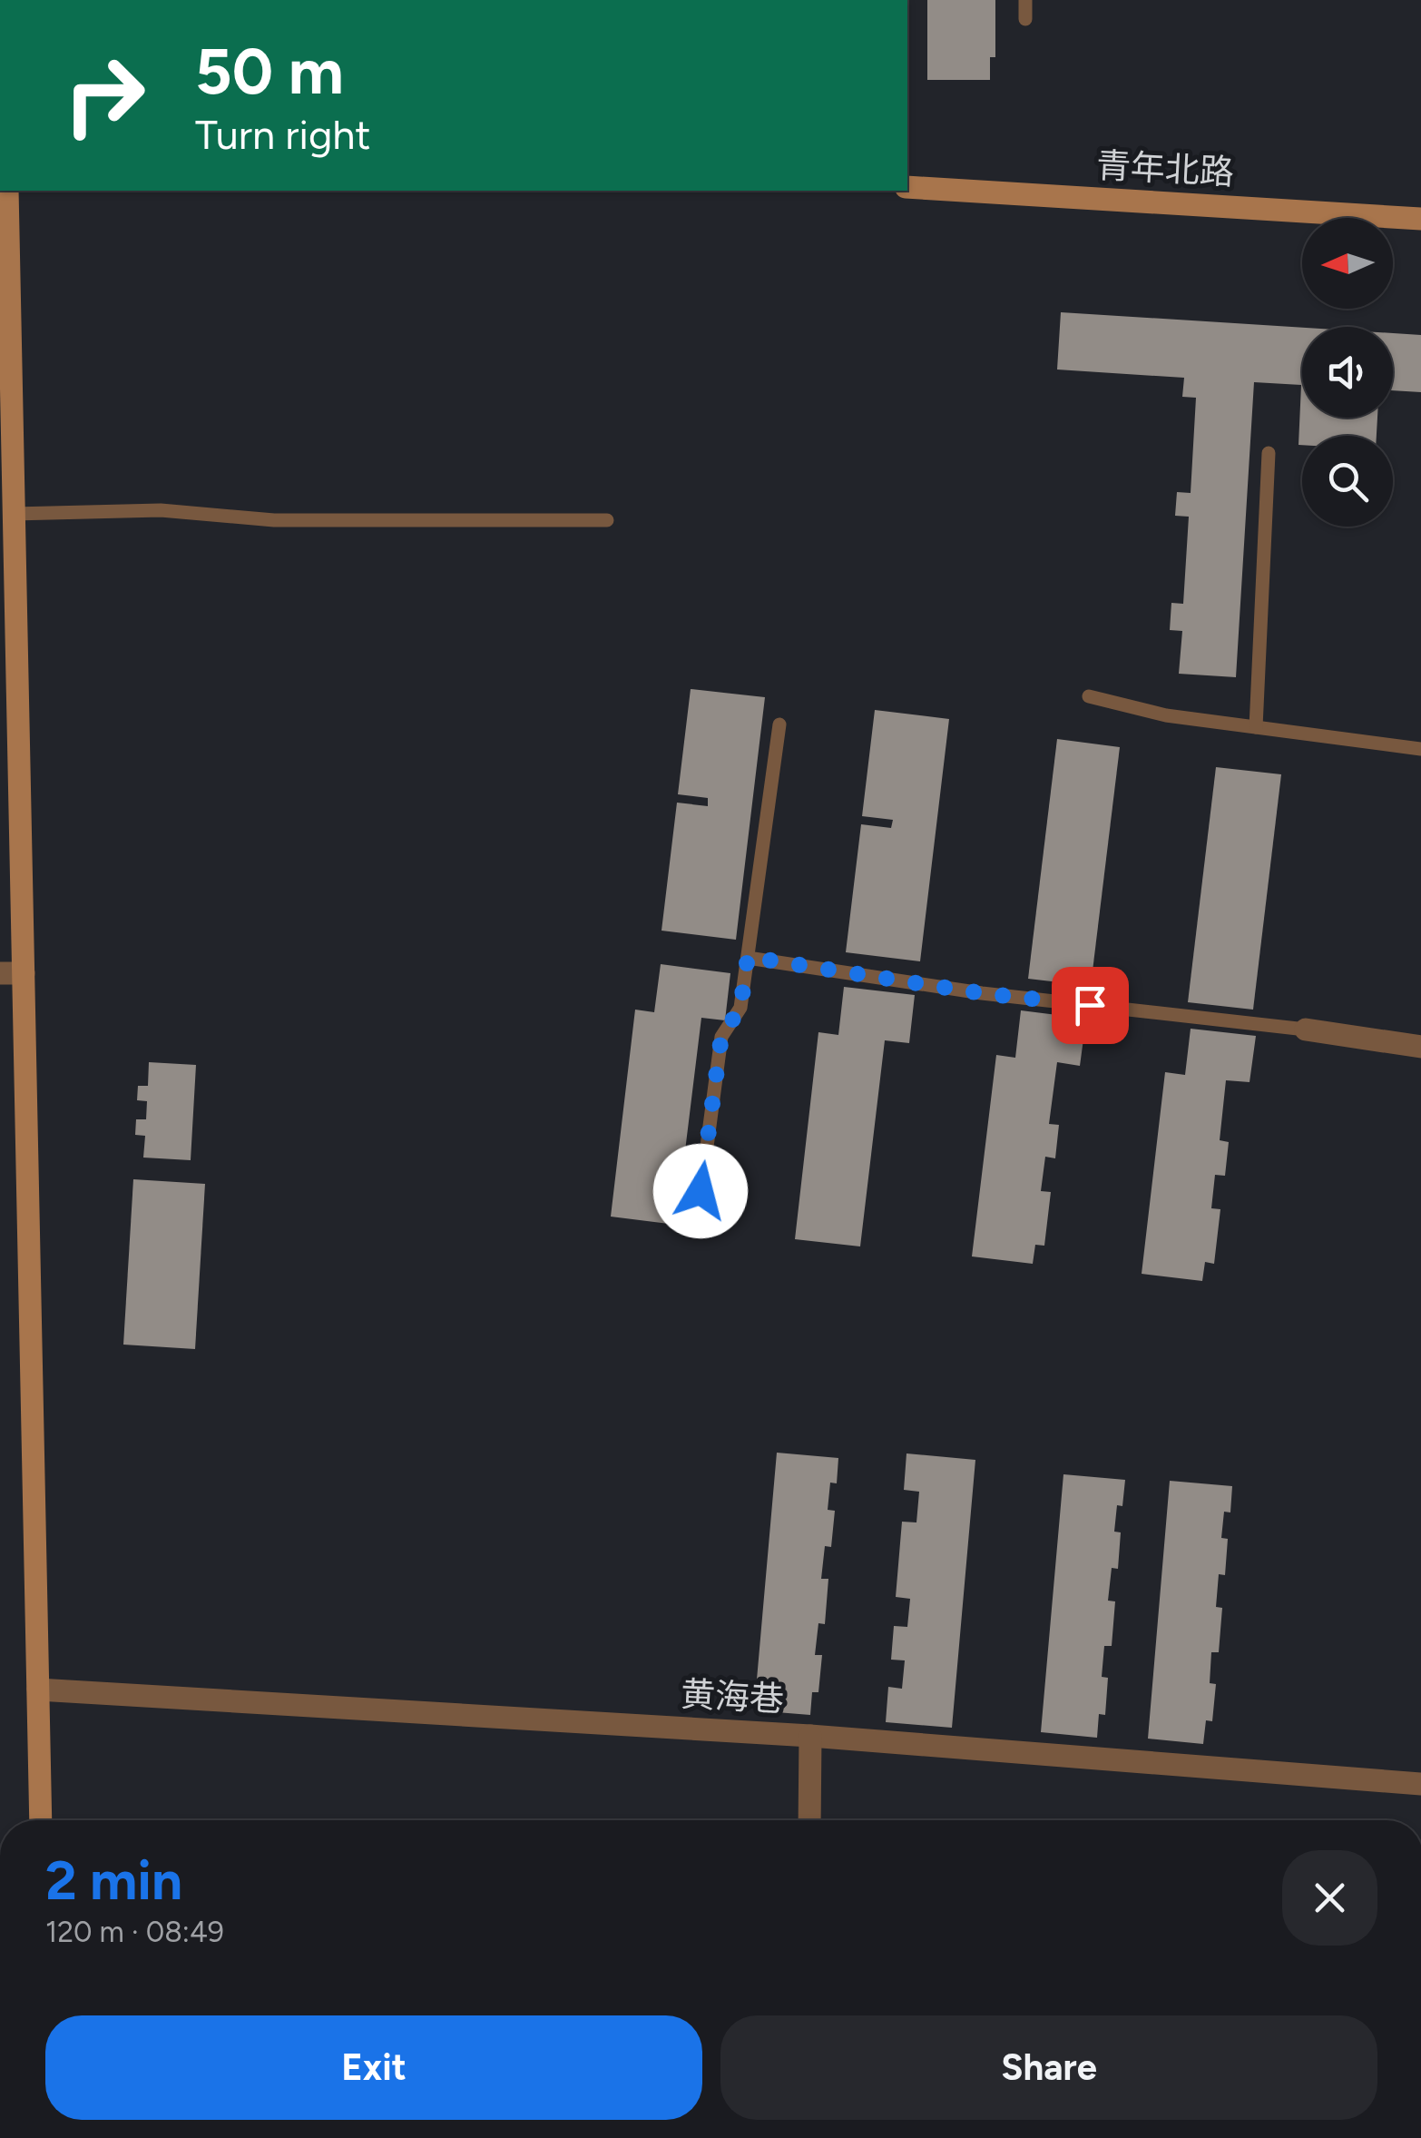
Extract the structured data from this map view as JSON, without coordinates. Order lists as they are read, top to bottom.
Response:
{
  "streets": {
    "street": ["青年北路", "黄海巷"]
  },
  "north": "left",
  "page": {
    "turn": ["50 m", "Turn right"],
    "heading": ["2 min", "120 m · 08:49"],
    "buttons": ["Exit", "Share"]
  }
}
